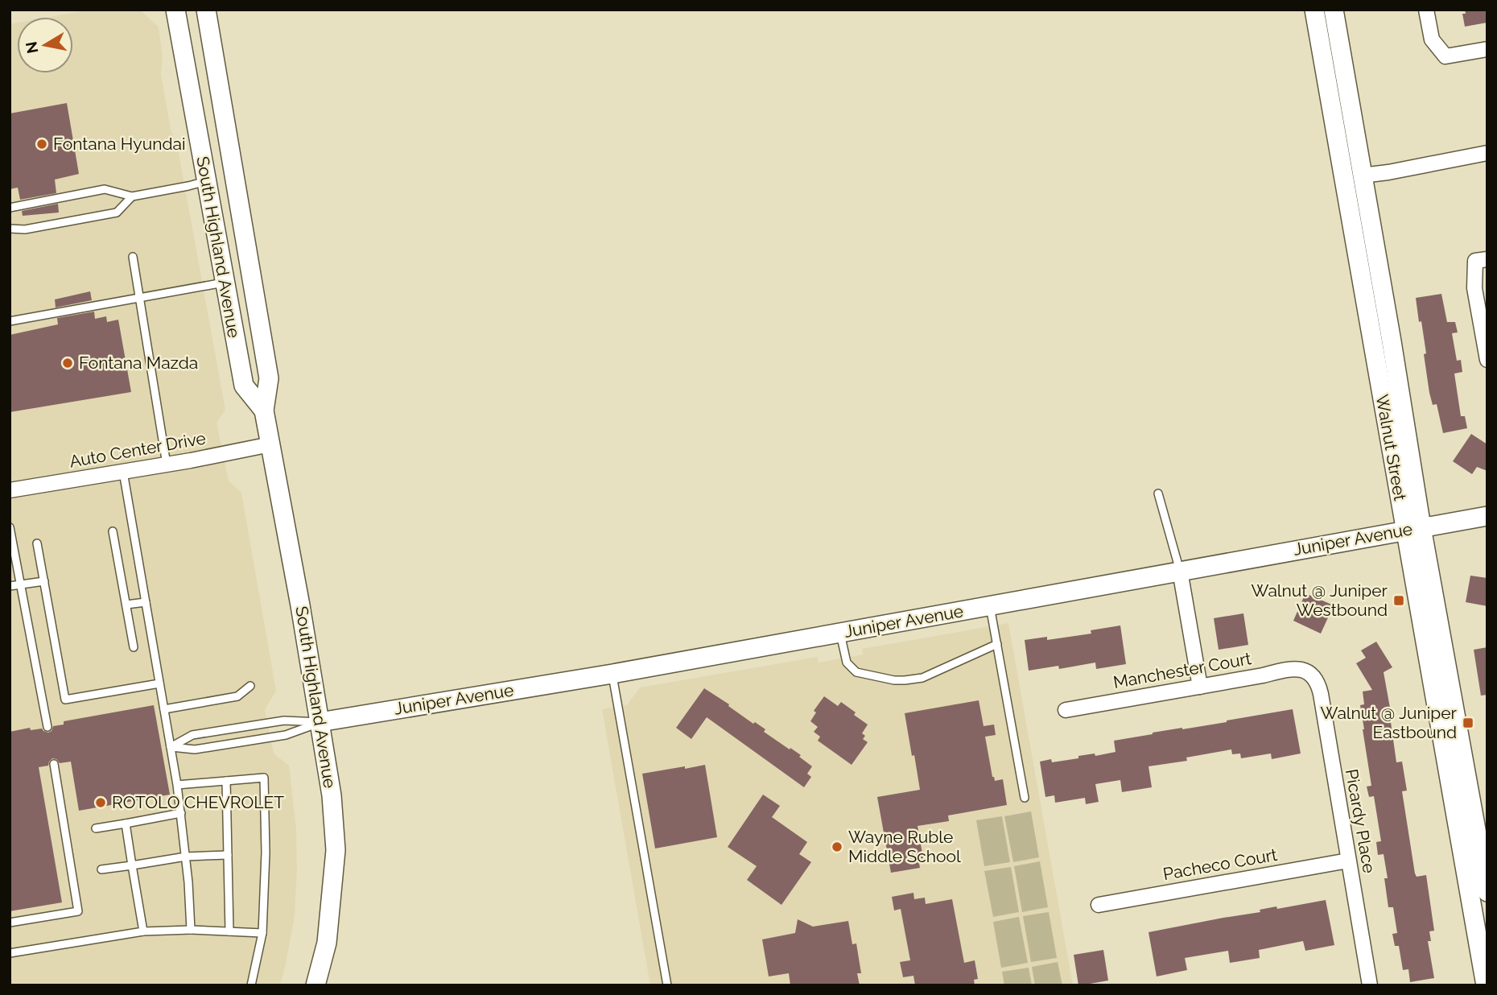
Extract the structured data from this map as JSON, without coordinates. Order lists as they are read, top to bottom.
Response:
{
  "streets": {
    "street": [
      "South Highland Avenue",
      "Walnut Street",
      "Auto Center Drive",
      "Juniper Avenue",
      "Manchester Court",
      "Picardy Place",
      "Pacheco Court"
    ]
  },
  "crossings": [
    ["South Highland Avenue", "Auto Center Drive"],
    ["South Highland Avenue", "Juniper Avenue"],
    ["Walnut Street", "Juniper Avenue"],
    ["Manchester Court", "Picardy Place"],
    ["Picardy Place", "Pacheco Court"]
  ],
  "places": {
    "other": [
      "Fontana Hyundai",
      "Fontana Mazda",
      "ROTOLO CHEVROLET",
      "Wayne Ruble Middle School"
    ],
    "transit": ["Walnut @ Juniper Westbound", "Walnut @ Juniper Eastbound"]
  },
  "north": "left"
}
